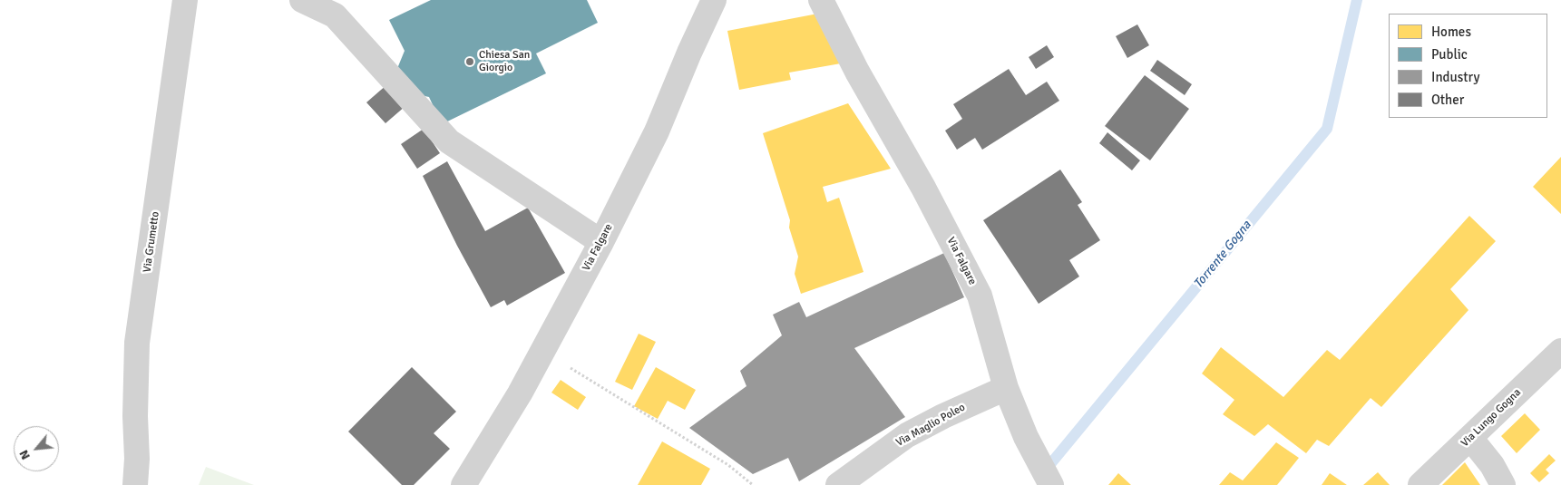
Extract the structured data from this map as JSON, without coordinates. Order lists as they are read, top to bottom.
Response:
{
  "streets": {
    "street": [
      "Via Grumetto",
      "Via Falgare",
      "Via Lungo Gogna",
      "Via Maglio Poleo"
    ]
  },
  "crossings": [
    ["Via Falgare", "Via Maglio Poleo"]
  ],
  "water": ["Torrente Gogna"],
  "places": ["Chiesa San Giorgio"],
  "legend": [
    "Homes",
    "Public",
    "Industry",
    "Other"
  ],
  "north": "bottom left"
}
